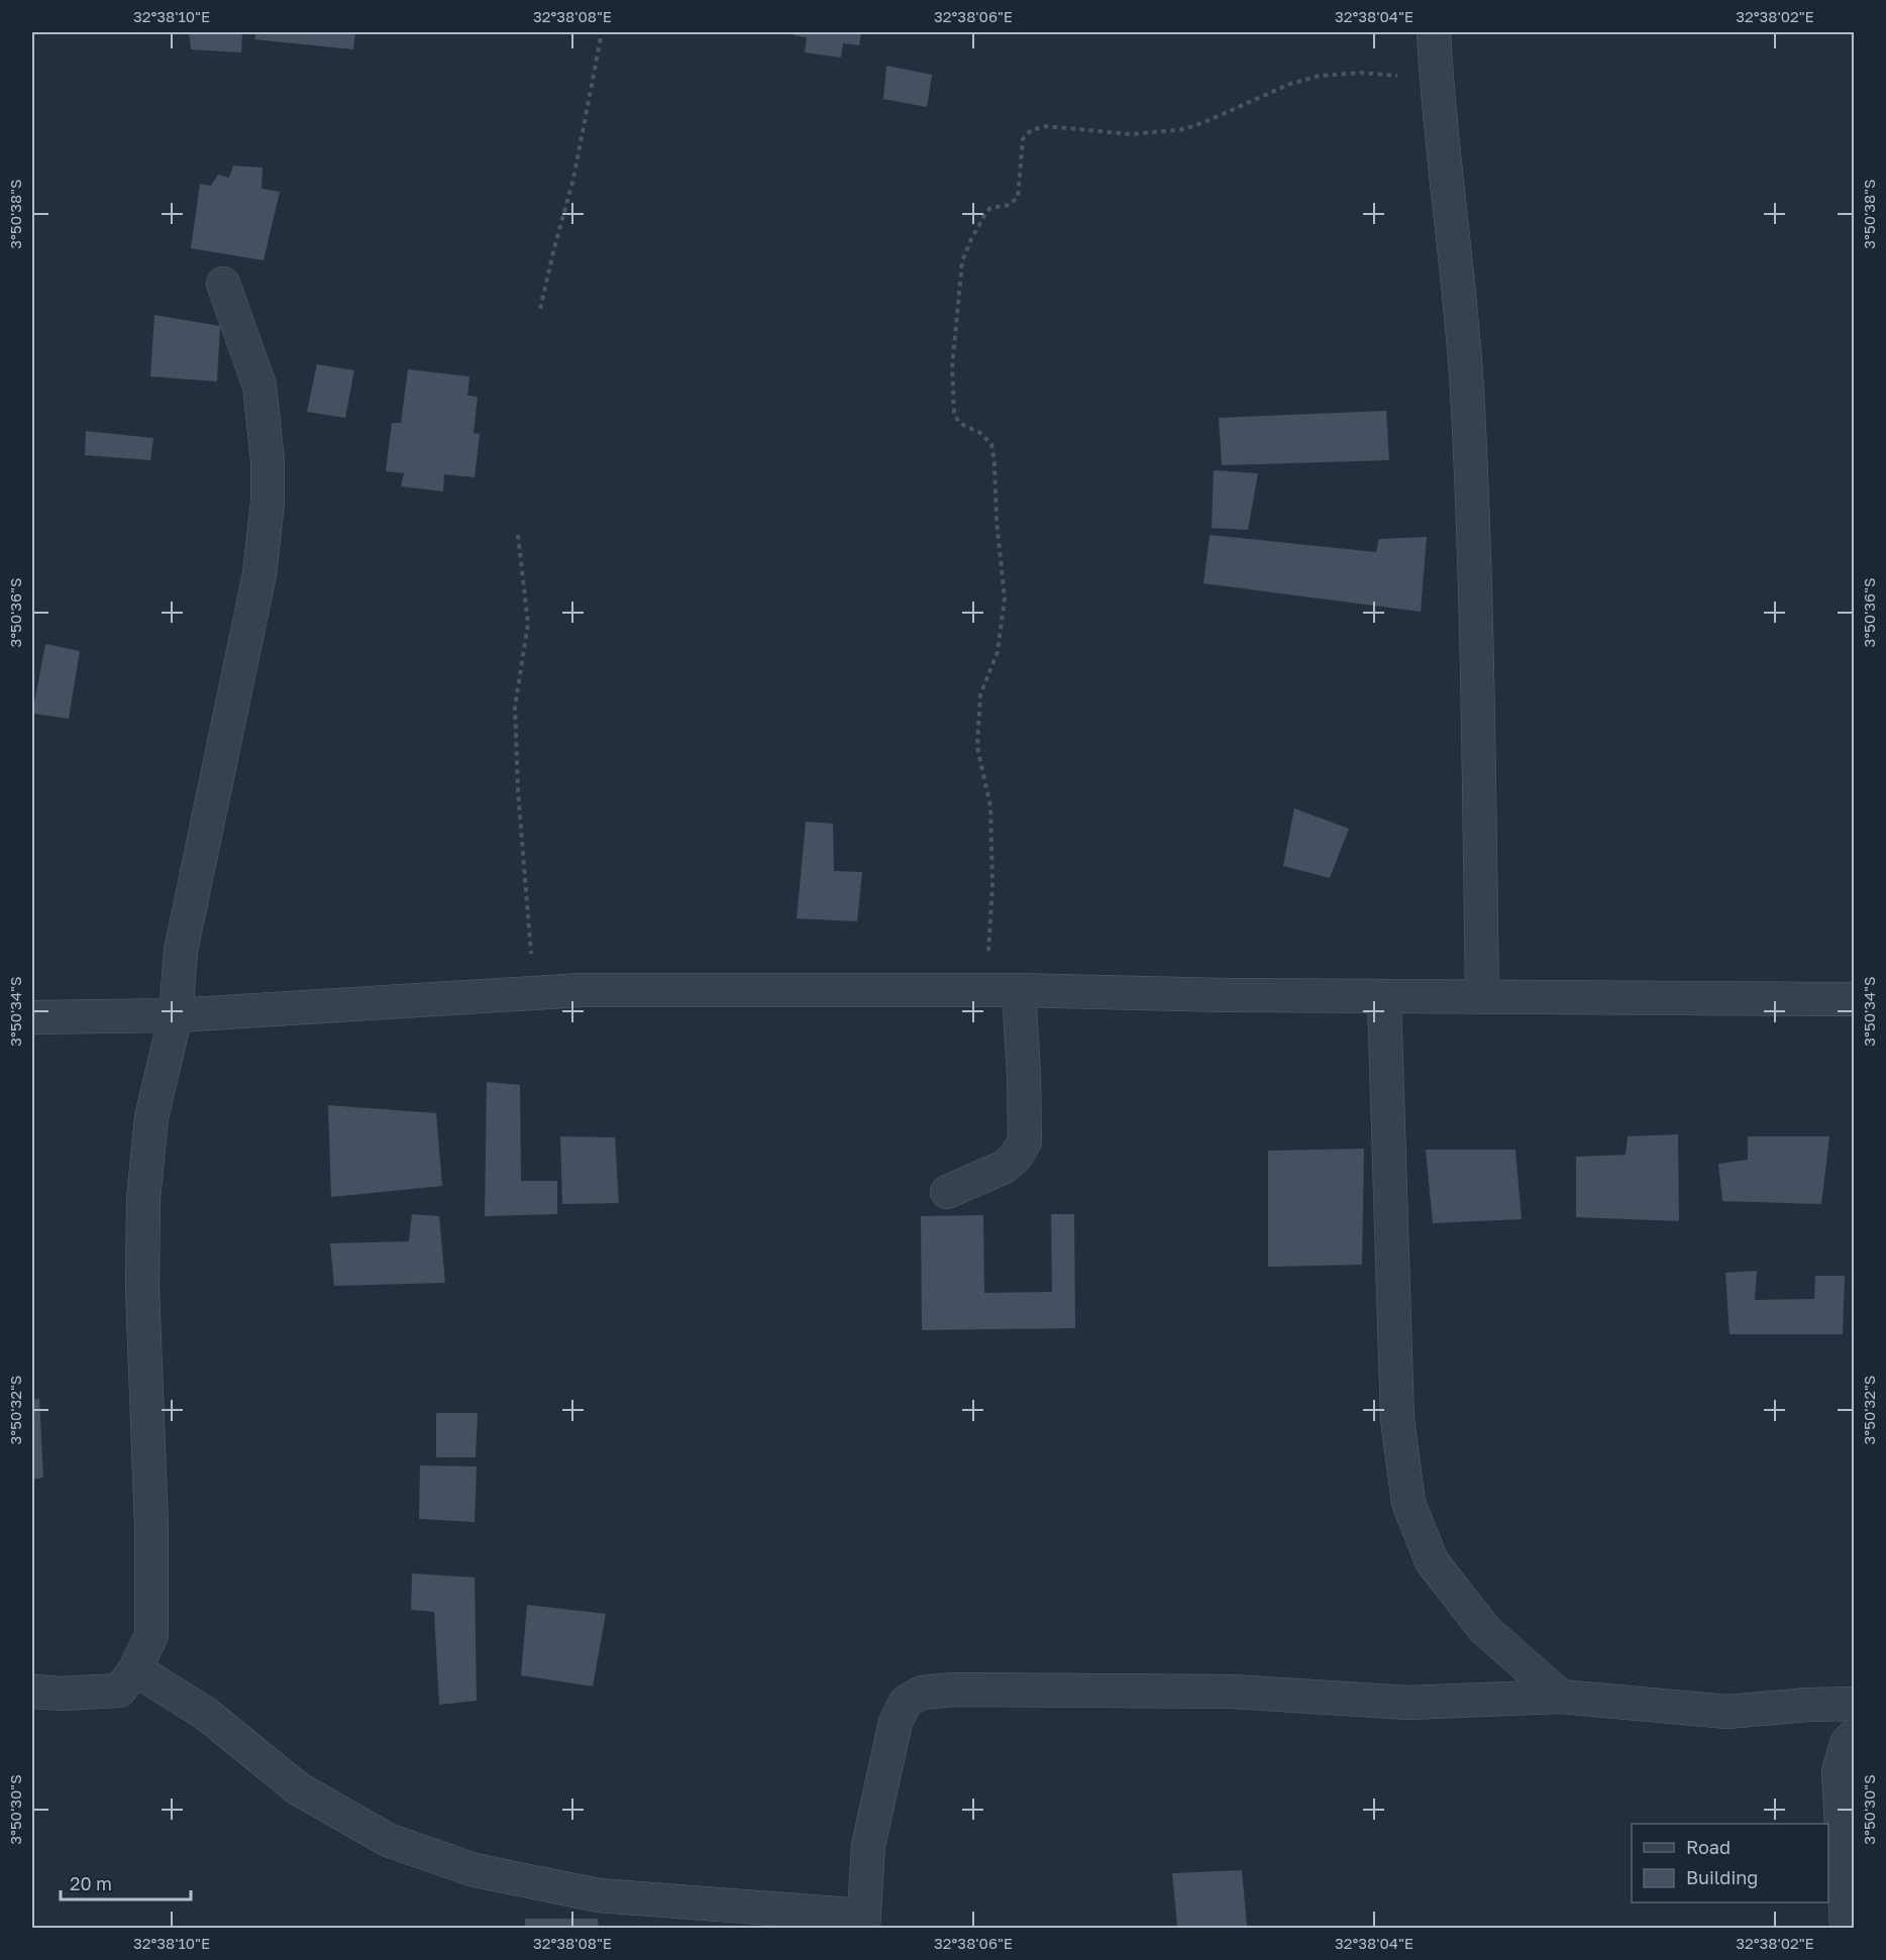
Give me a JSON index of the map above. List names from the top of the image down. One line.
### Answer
{"legend":["Road","Building"],"scale_bar":"20 m","coordinates":["32°38'10\"E","32°38'08\"E","32°38'06\"E","32°38'04\"E","32°38'02\"E","3°50'38\"S","3°50'36\"S","3°50'34\"S","3°50'32\"S","3°50'30\"S"]}
